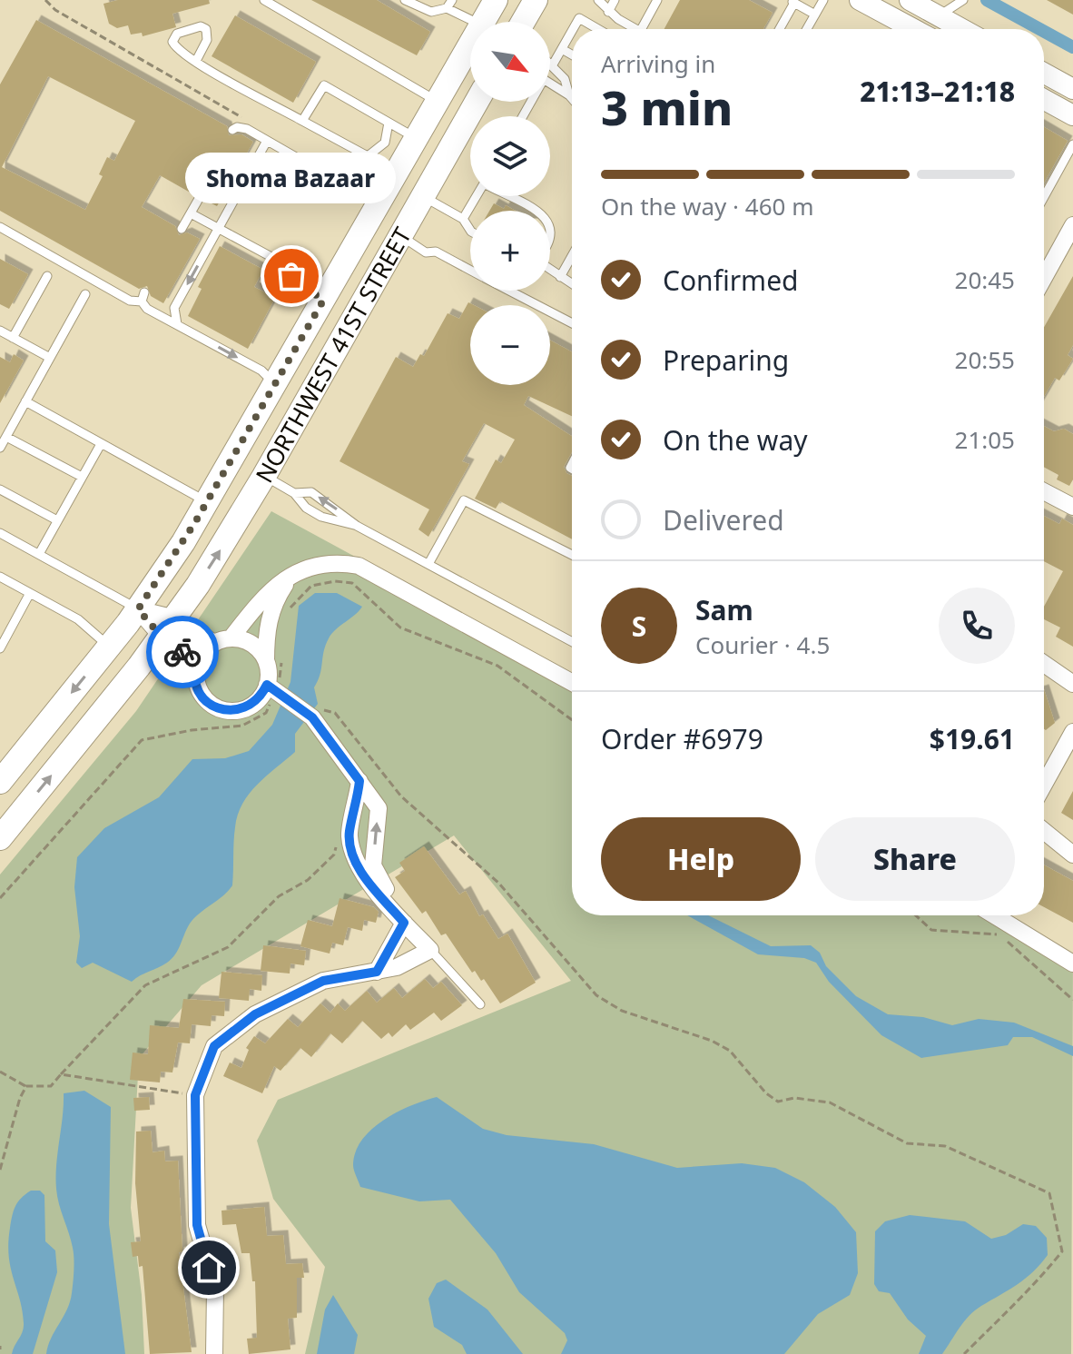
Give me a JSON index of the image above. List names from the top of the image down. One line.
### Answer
{"streets":{"main road":["NORTHWEST 41ST STREET"]},"places":["Shoma Bazaar"],"north":"bottom right","page":{"map_buttons":["+","−"],"heading":["3 min","Arriving in","21:13–21:18"],"panel":["Sam","Courier · 4.5","Order #6979","$19.61"],"bubble":"Shoma Bazaar","bar":"On the way · 460 m","list":[["Confirmed","20:45"],["Preparing","20:55"],["On the way","21:05"],"Delivered"],"round":"S","buttons":["Help","Share"]}}
